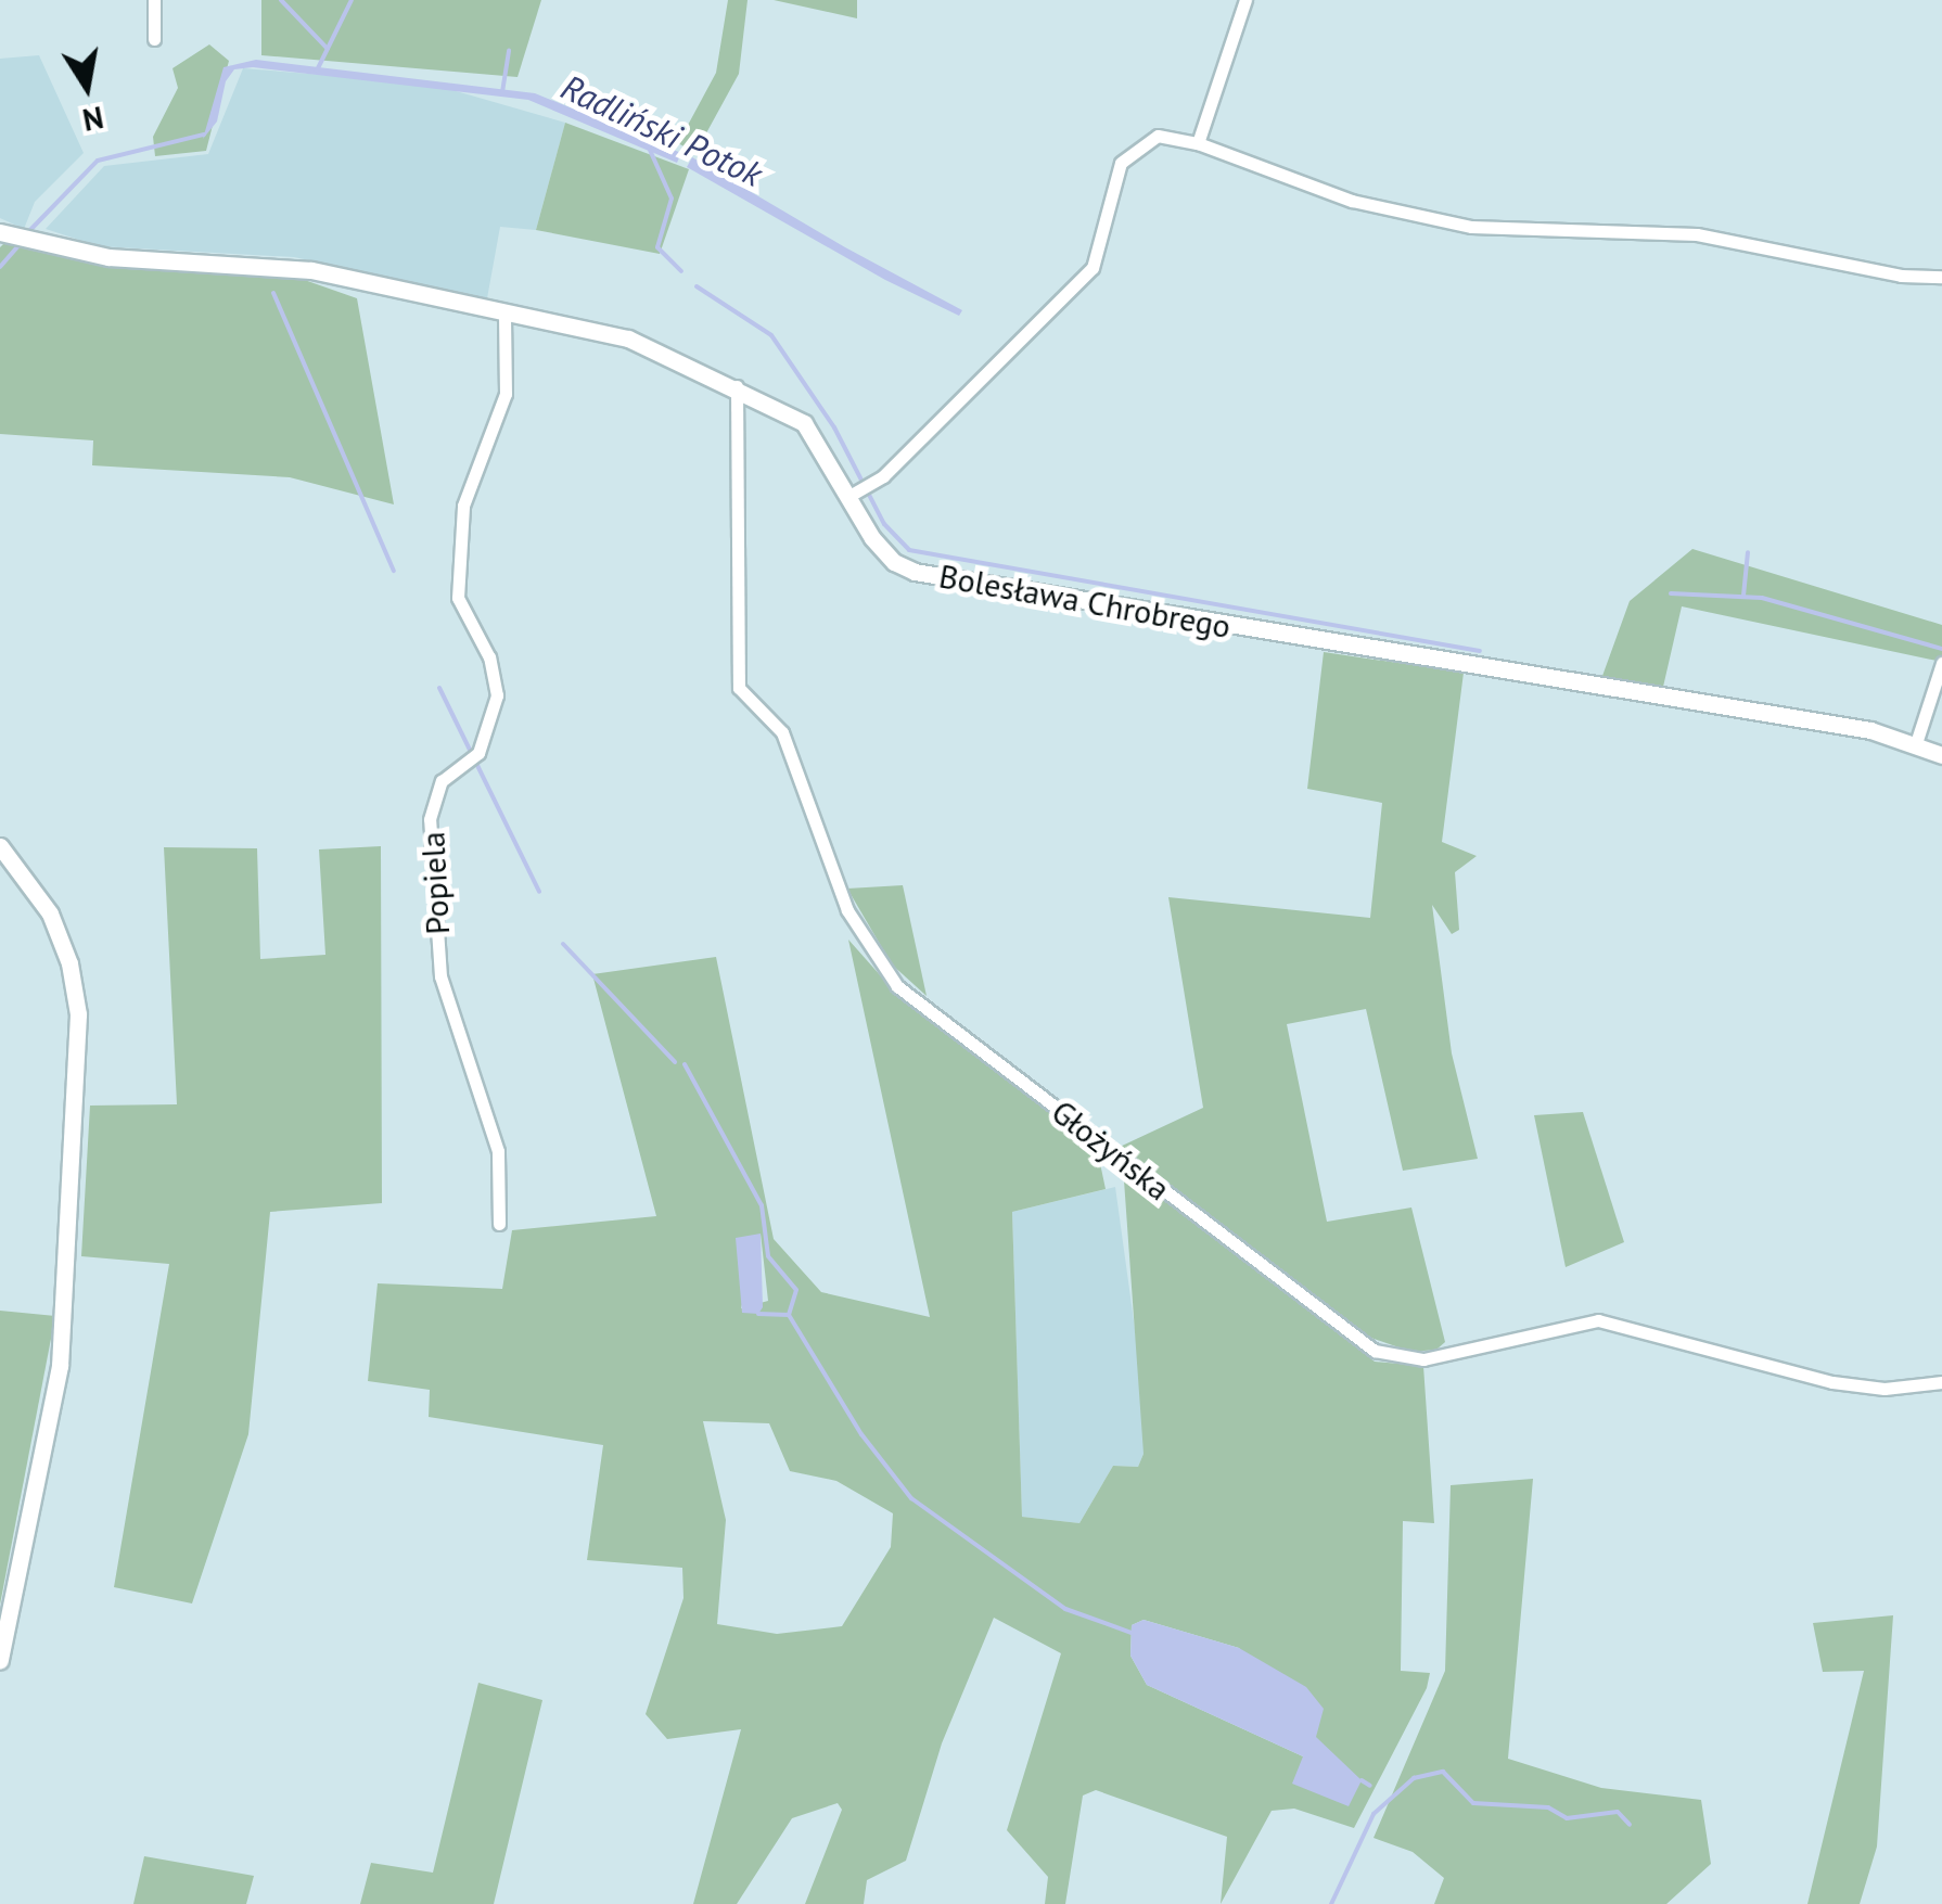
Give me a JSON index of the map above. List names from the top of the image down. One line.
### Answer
{"streets":{"street":["Bolesława Chrobrego","Popiela","Głożyńska"]},"crossings":[["Bolesława Chrobrego","Popiela"],["Bolesława Chrobrego","Głożyńska"]],"water":["Radliński Potok"],"north":"bottom"}
